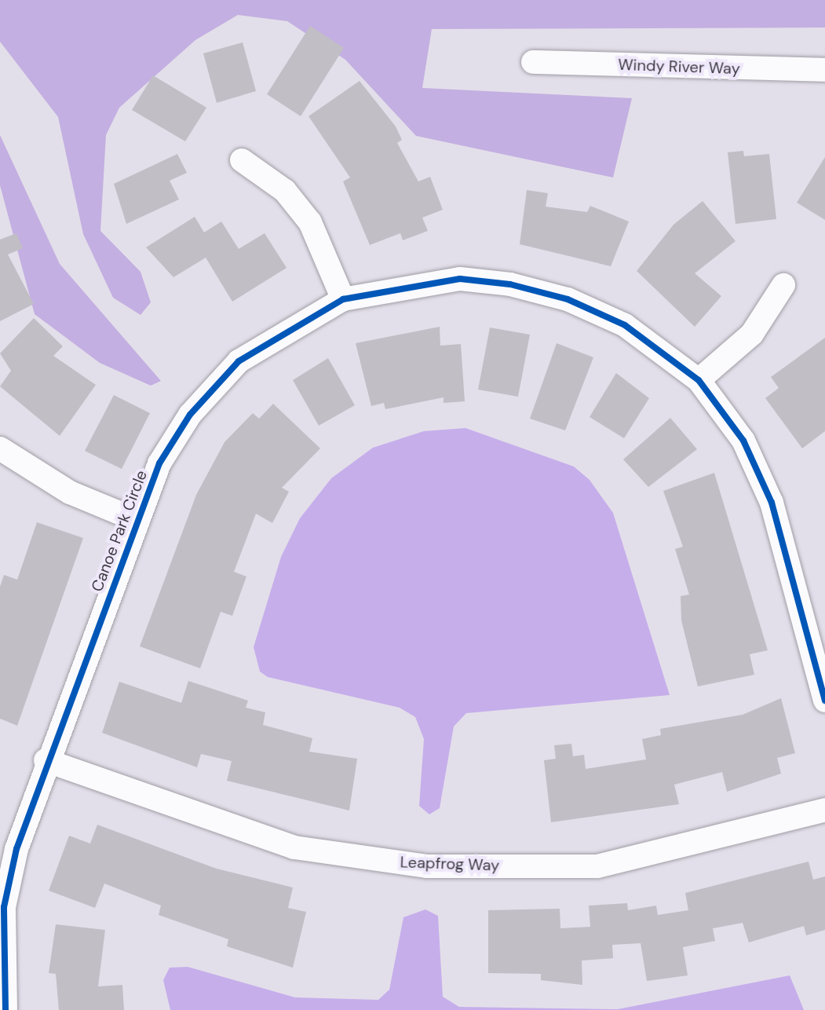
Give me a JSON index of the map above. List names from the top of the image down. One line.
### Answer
{"streets":{"street":["Windy River Way","Canoe Park Circle","Leapfrog Way"]},"crossings":[["Canoe Park Circle","Leapfrog Way"]]}
